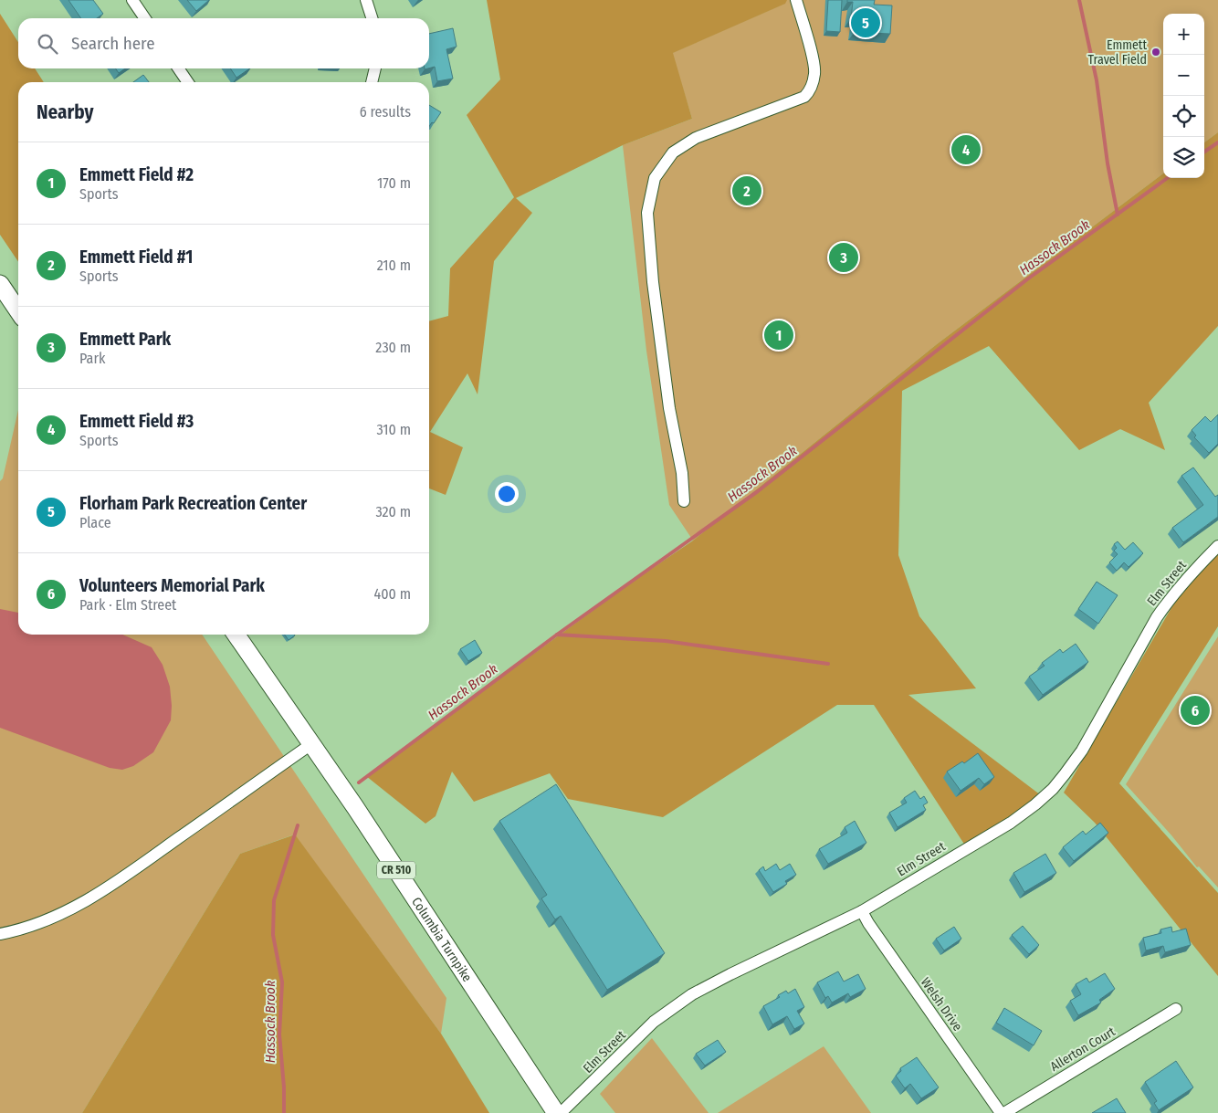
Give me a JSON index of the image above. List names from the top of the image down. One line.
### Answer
{"streets":{"main road":["CR 510","Columbia Turnpike"],"street":["Elm Street","Welsh Drive","Allerton Court"]},"crossings":[["Elm Street","Welsh Drive"]],"water":["Hassock Brook"],"places":["Emmett Travel Field"],"page":{"pins":["5","4","2","3","1","6"],"map_buttons":["+","−"],"search":"Search here","heading":["Nearby","6 results"],"list":[{"mark":"1","name":"Emmett Field #2","note":"Sports","value":"170 m"},{"mark":"2","name":"Emmett Field #1","note":"Sports","value":"210 m"},{"mark":"3","name":"Emmett Park","note":"Park","value":"230 m"},{"mark":"4","name":"Emmett Field #3","note":"Sports","value":"310 m"},{"mark":"5","name":"Florham Park Recreation Center","note":"Place","value":"320 m"},{"mark":"6","name":"Volunteers Memorial Park","note":"Park · Elm Street","value":"400 m"}]}}
